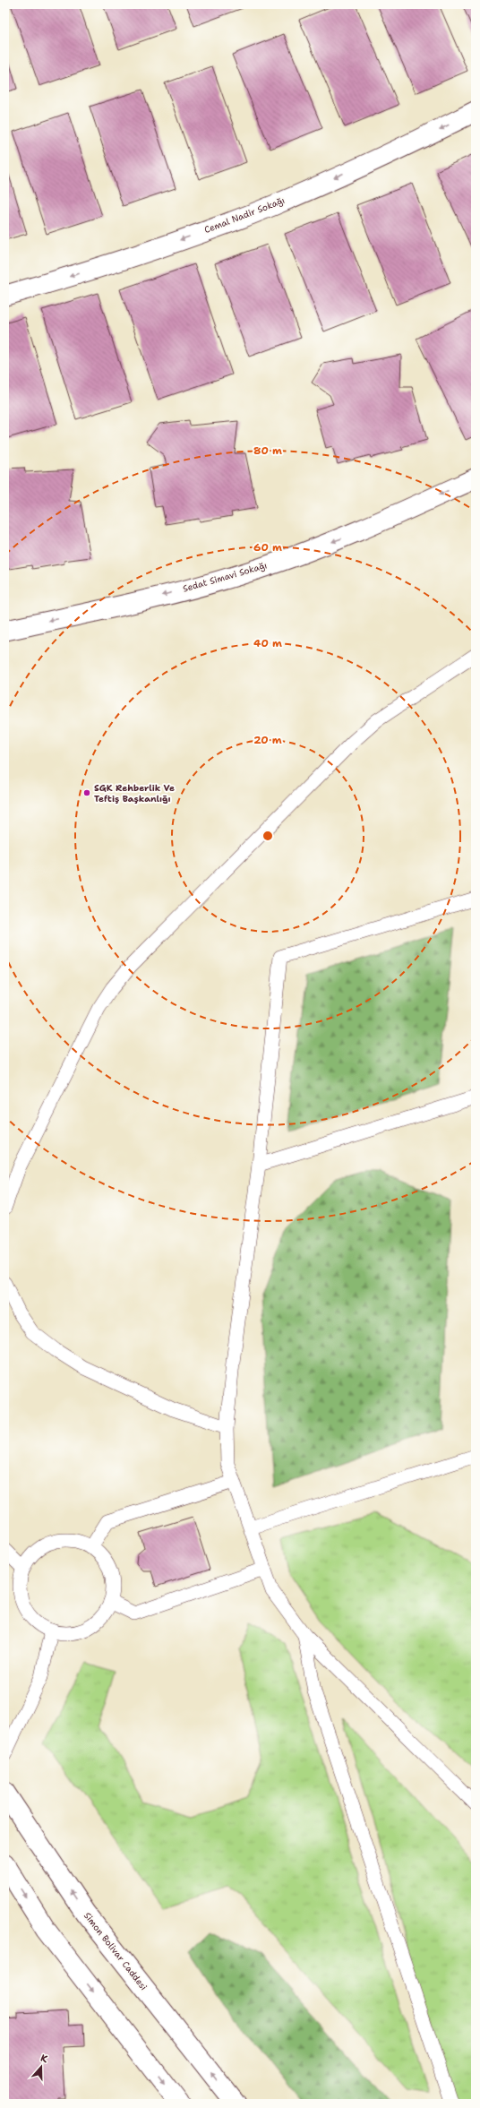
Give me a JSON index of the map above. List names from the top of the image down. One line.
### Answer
{"streets":{"street":["Cemal Nadir Sokağı","Sedat Simavi Sokağı","Simon Bolivar Caddesi"]},"one_way":["Cemal Nadir Sokağı","Sedat Simavi Sokağı"],"places":["SGK Rehberlik Ve Teftiş Başkanlığı"],"north":"top","rings":["80 m","60 m","40 m","20 m"]}
